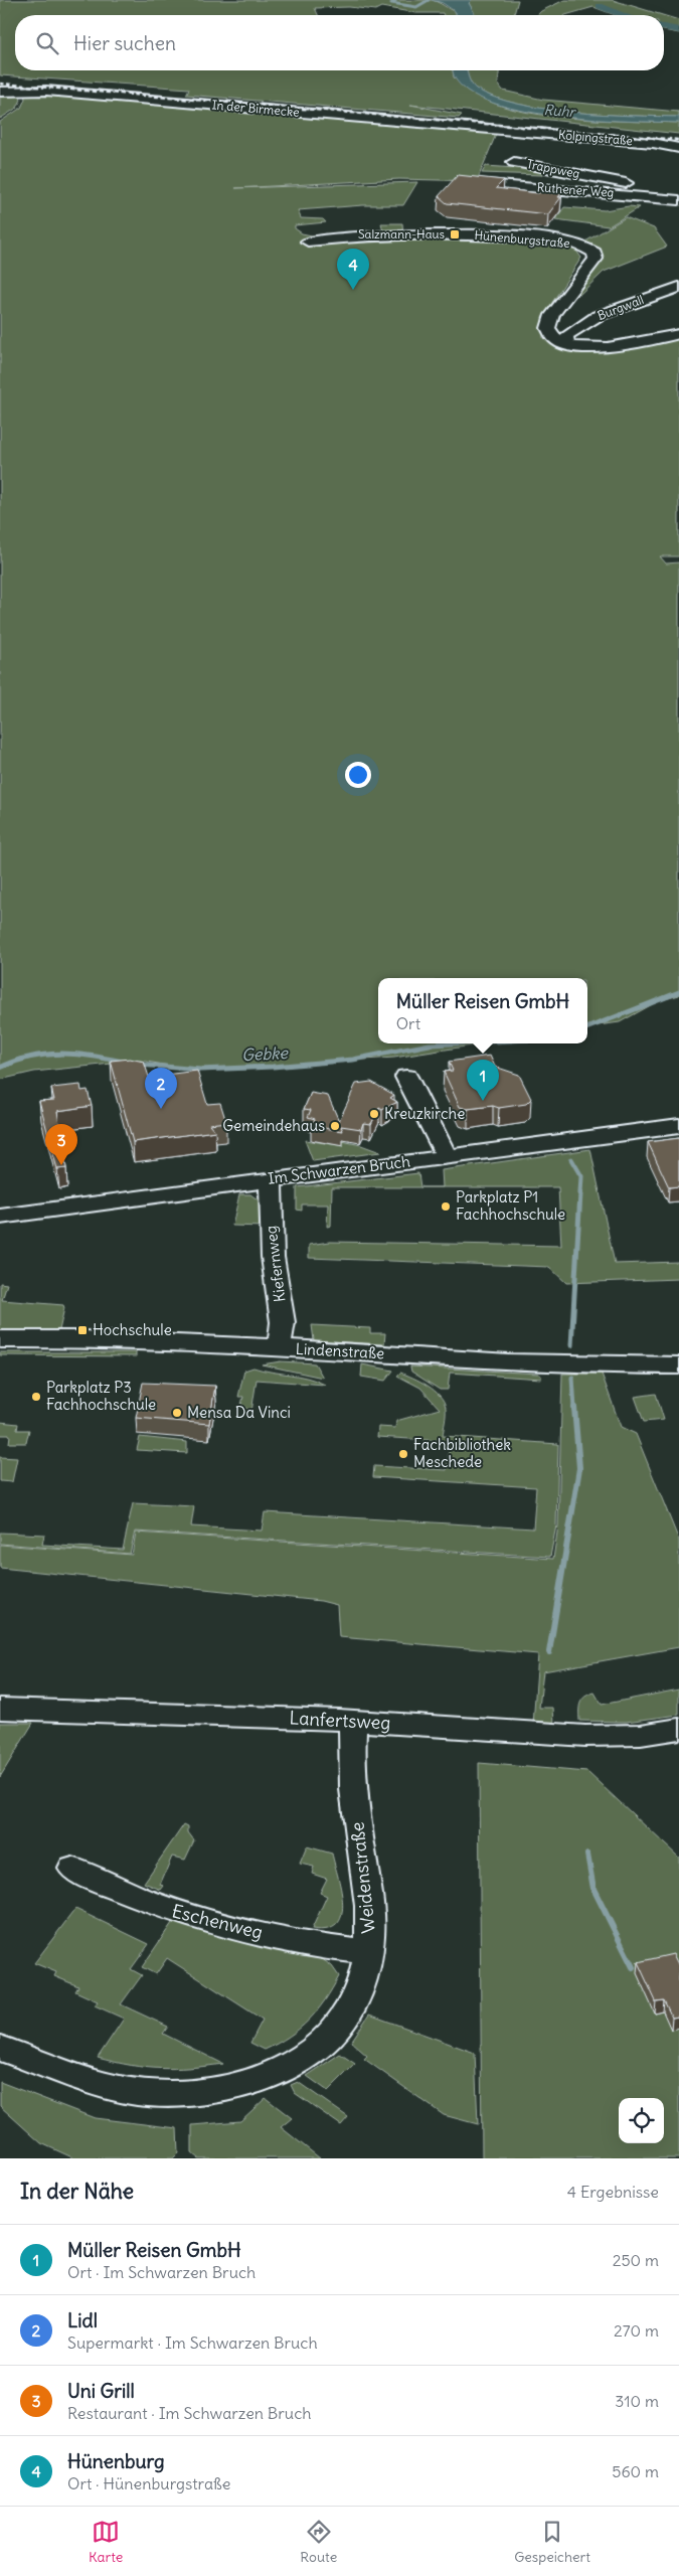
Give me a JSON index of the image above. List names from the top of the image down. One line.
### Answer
{"streets":{"street":["In der Birmecke","Kolpingstraße","Trappweg","Rüthener Weg","Hünenburgstraße","Burgwall","Im Schwarzen Bruch","Kiefernweg","Lindenstraße","Lanfertsweg","Weidenstraße","Eschenweg"]},"crossings":[["In der Birmecke","Kolpingstraße"],["Trappweg","Rüthener Weg"],["Hünenburgstraße","Burgwall"],["Im Schwarzen Bruch","Kiefernweg"],["Kiefernweg","Lindenstraße"],["Lanfertsweg","Weidenstraße"],["Weidenstraße","Eschenweg"]],"water":["Ruhr","Gebke"],"places":{"transit":["Salzmann-Haus","Hochschule"],"other":["Kreuzkirche","Gemeindehaus","Parkplatz P1 Fachhochschule","Parkplatz P3 Fachhochschule","Mensa Da Vinci","Fachbibliothek Meschede"]},"page":{"search":"Hier suchen","pins":["4","1","2","3"],"popup":["Müller Reisen GmbH","Ort"],"heading":["In der Nähe","4 Ergebnisse"],"list":[{"mark":"1","name":"Müller Reisen GmbH","note":"Ort · Im Schwarzen Bruch","value":"250 m"},{"mark":"2","name":"Lidl","note":"Supermarkt · Im Schwarzen Bruch","value":"270 m"},{"mark":"3","name":"Uni Grill","note":"Restaurant · Im Schwarzen Bruch","value":"310 m"},{"mark":"4","name":"Hünenburg","note":"Ort · Hünenburgstraße","value":"560 m"}],"nav":["Karte","Route","Gespeichert"]}}
